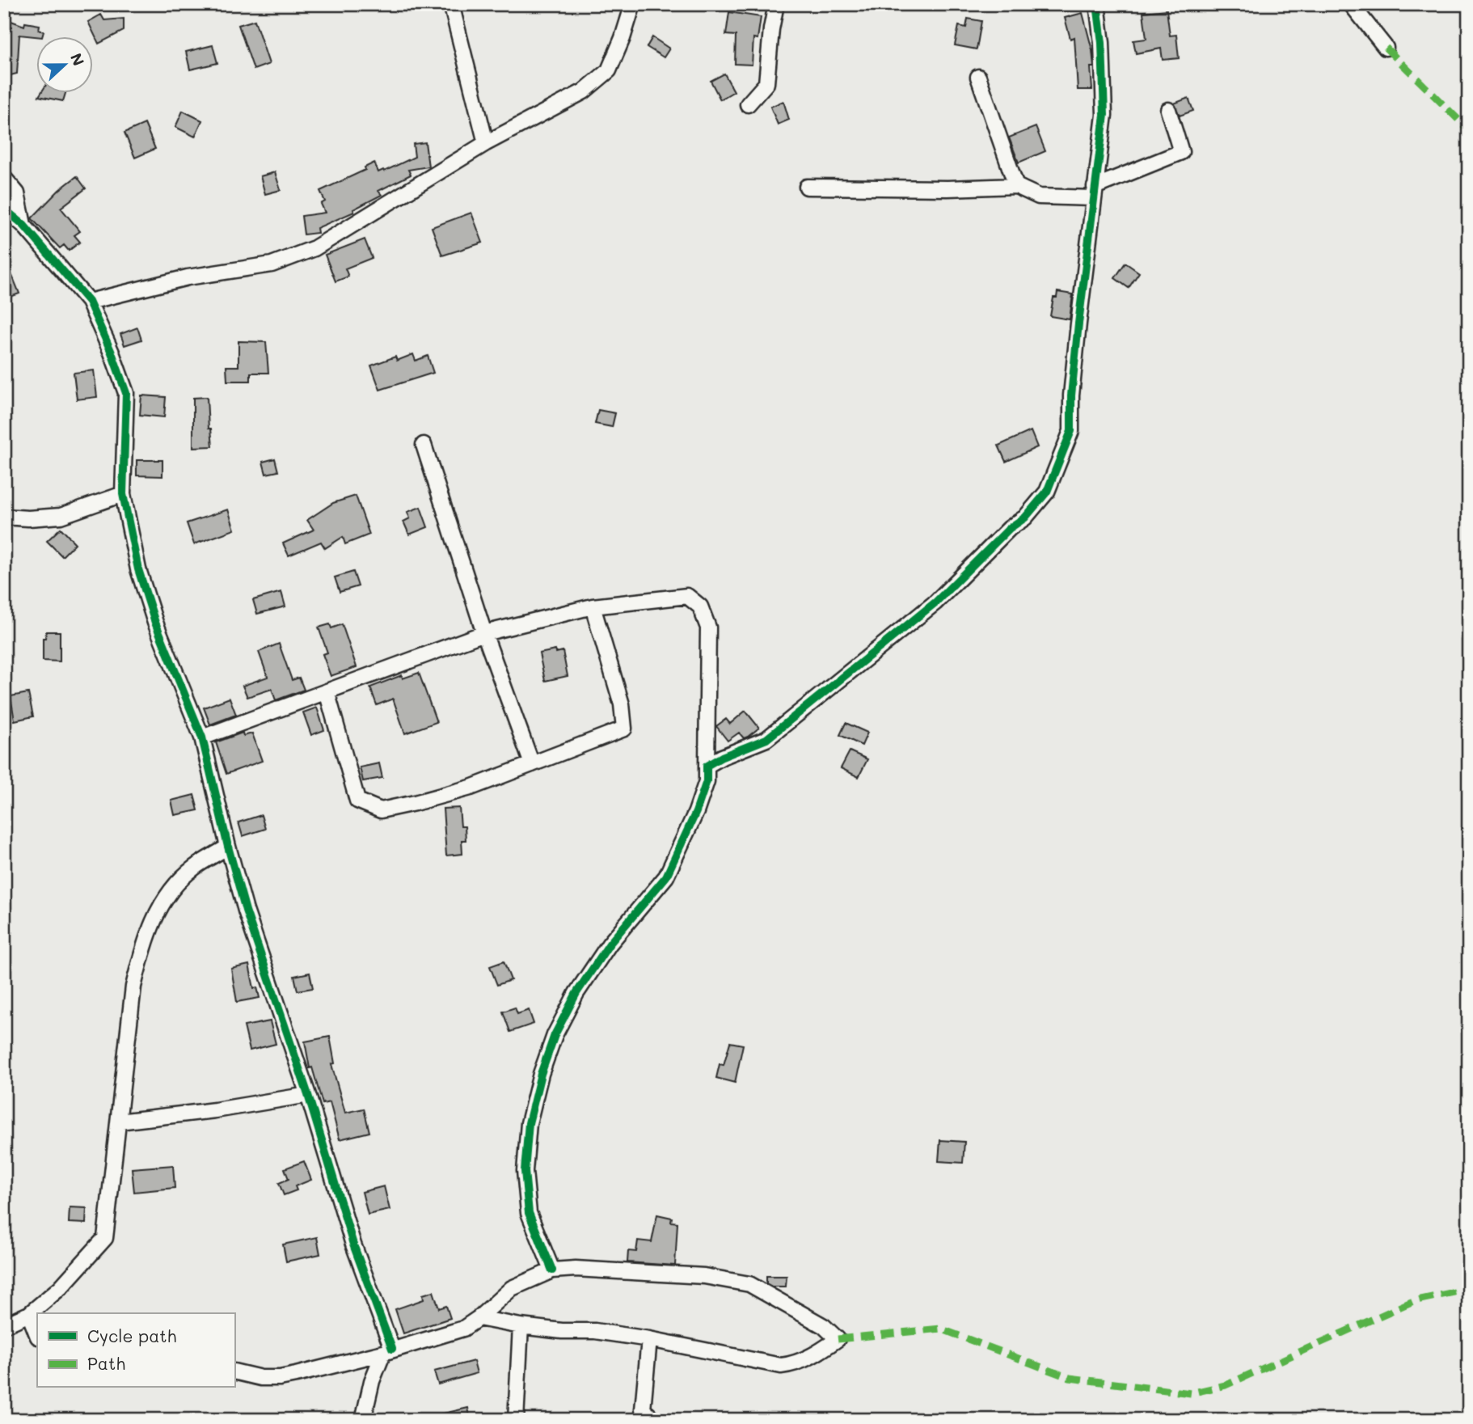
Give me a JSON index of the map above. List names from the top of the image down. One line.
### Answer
{"legend":["Cycle path","Path"],"north":"right"}
